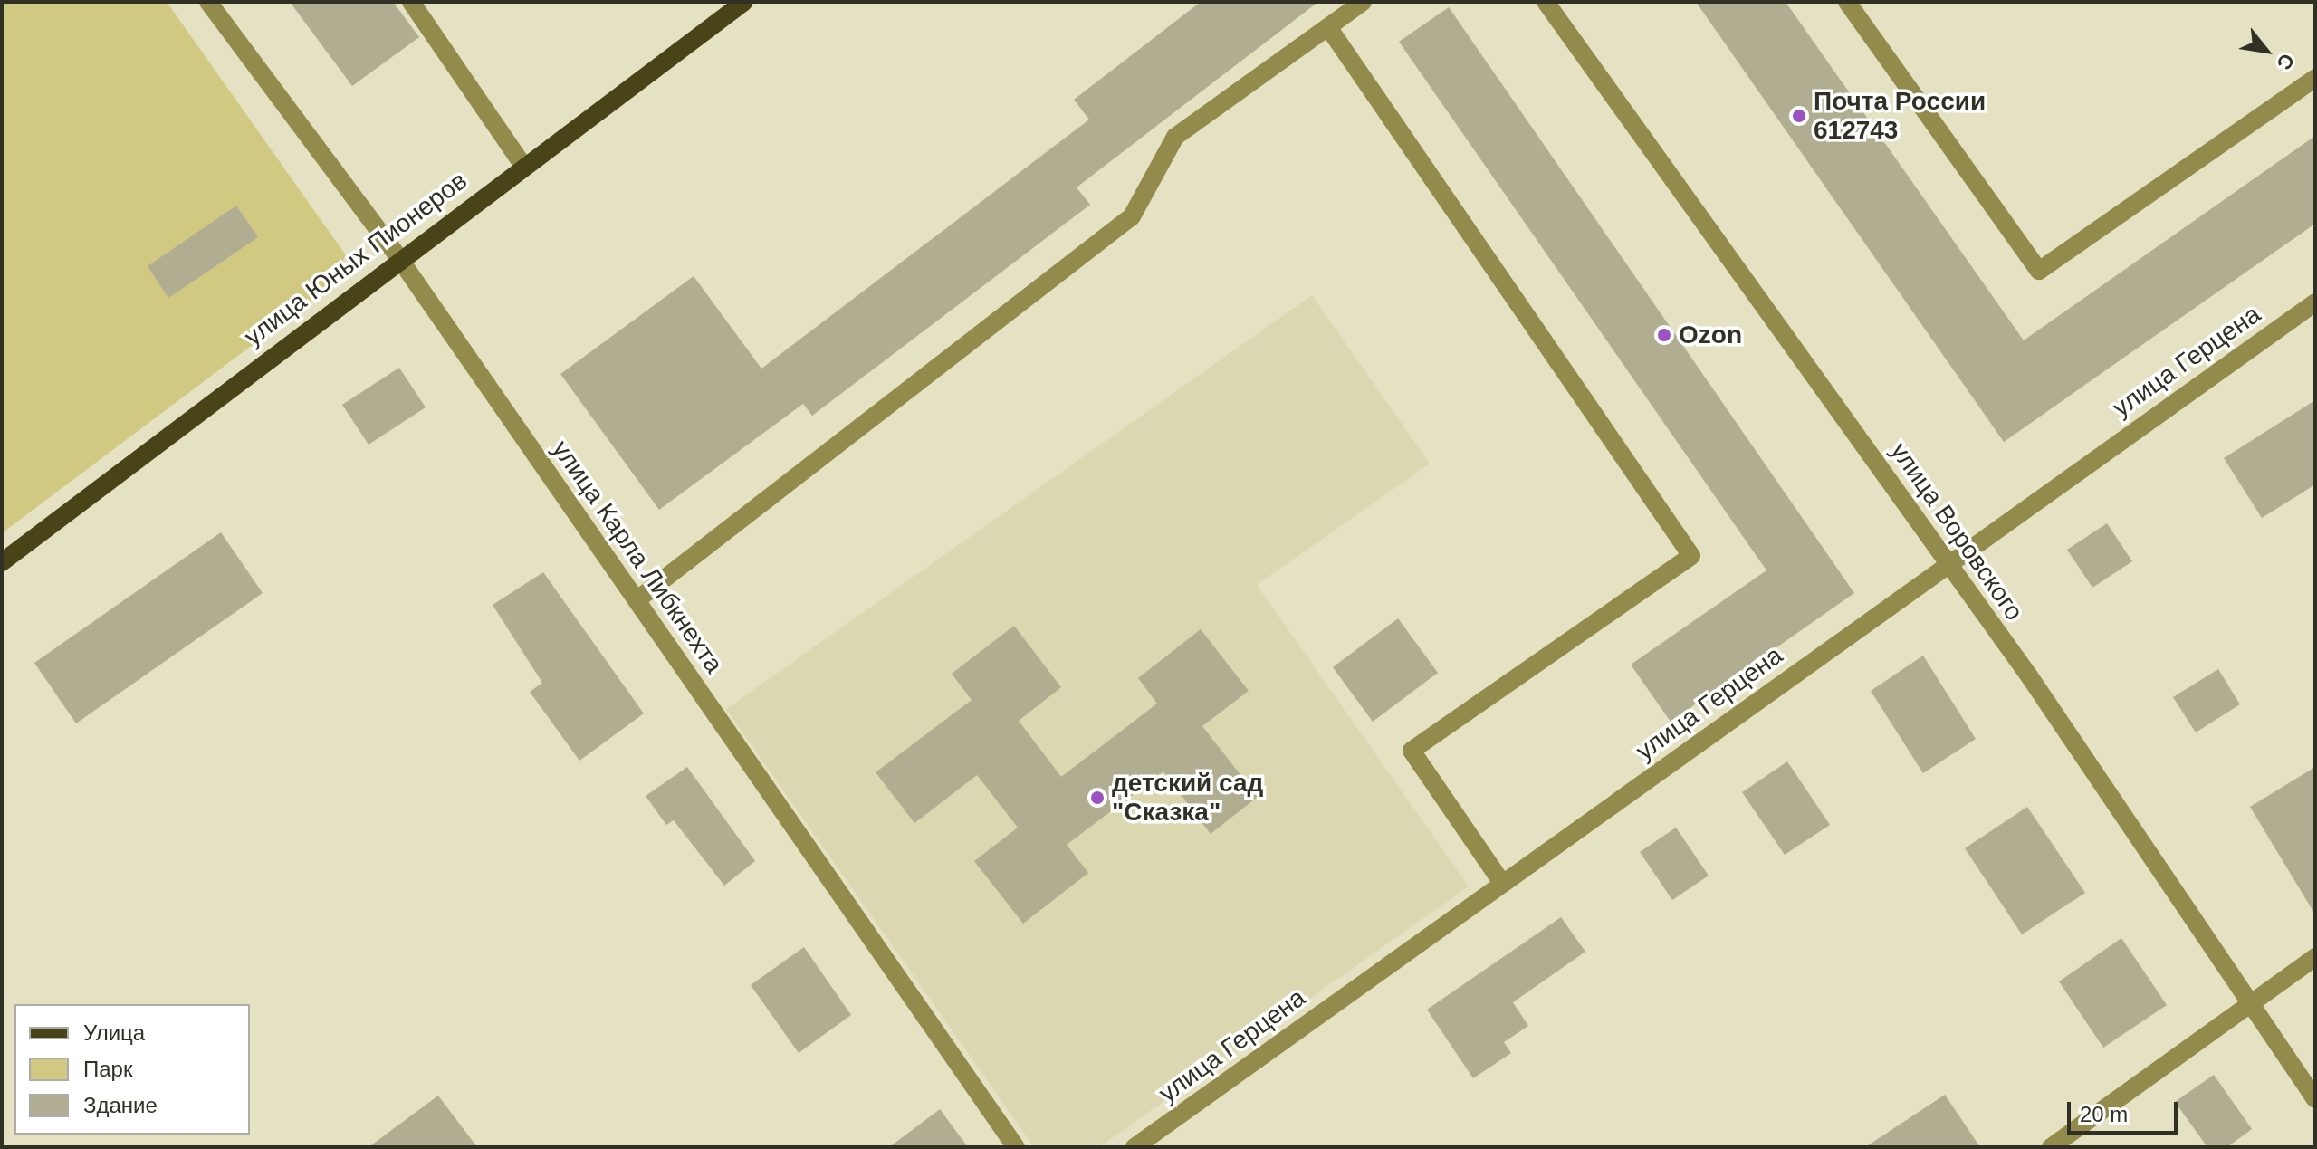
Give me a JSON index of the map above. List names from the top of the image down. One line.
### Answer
{"streets":{"main road":["улица Юных Пионеров"],"street":["улица Герцена","улица Воровского","улица Карла Либкнехта"]},"crossings":[["улица Юных Пионеров","улица Карла Либкнехта"],["улица Герцена","улица Воровского"]],"places":["Почта России 612743","Ozon","детский сад \"Сказка\""],"legend":["Улица","Парк","Здание"],"scale_bar":"20 m","north":"bottom right"}
